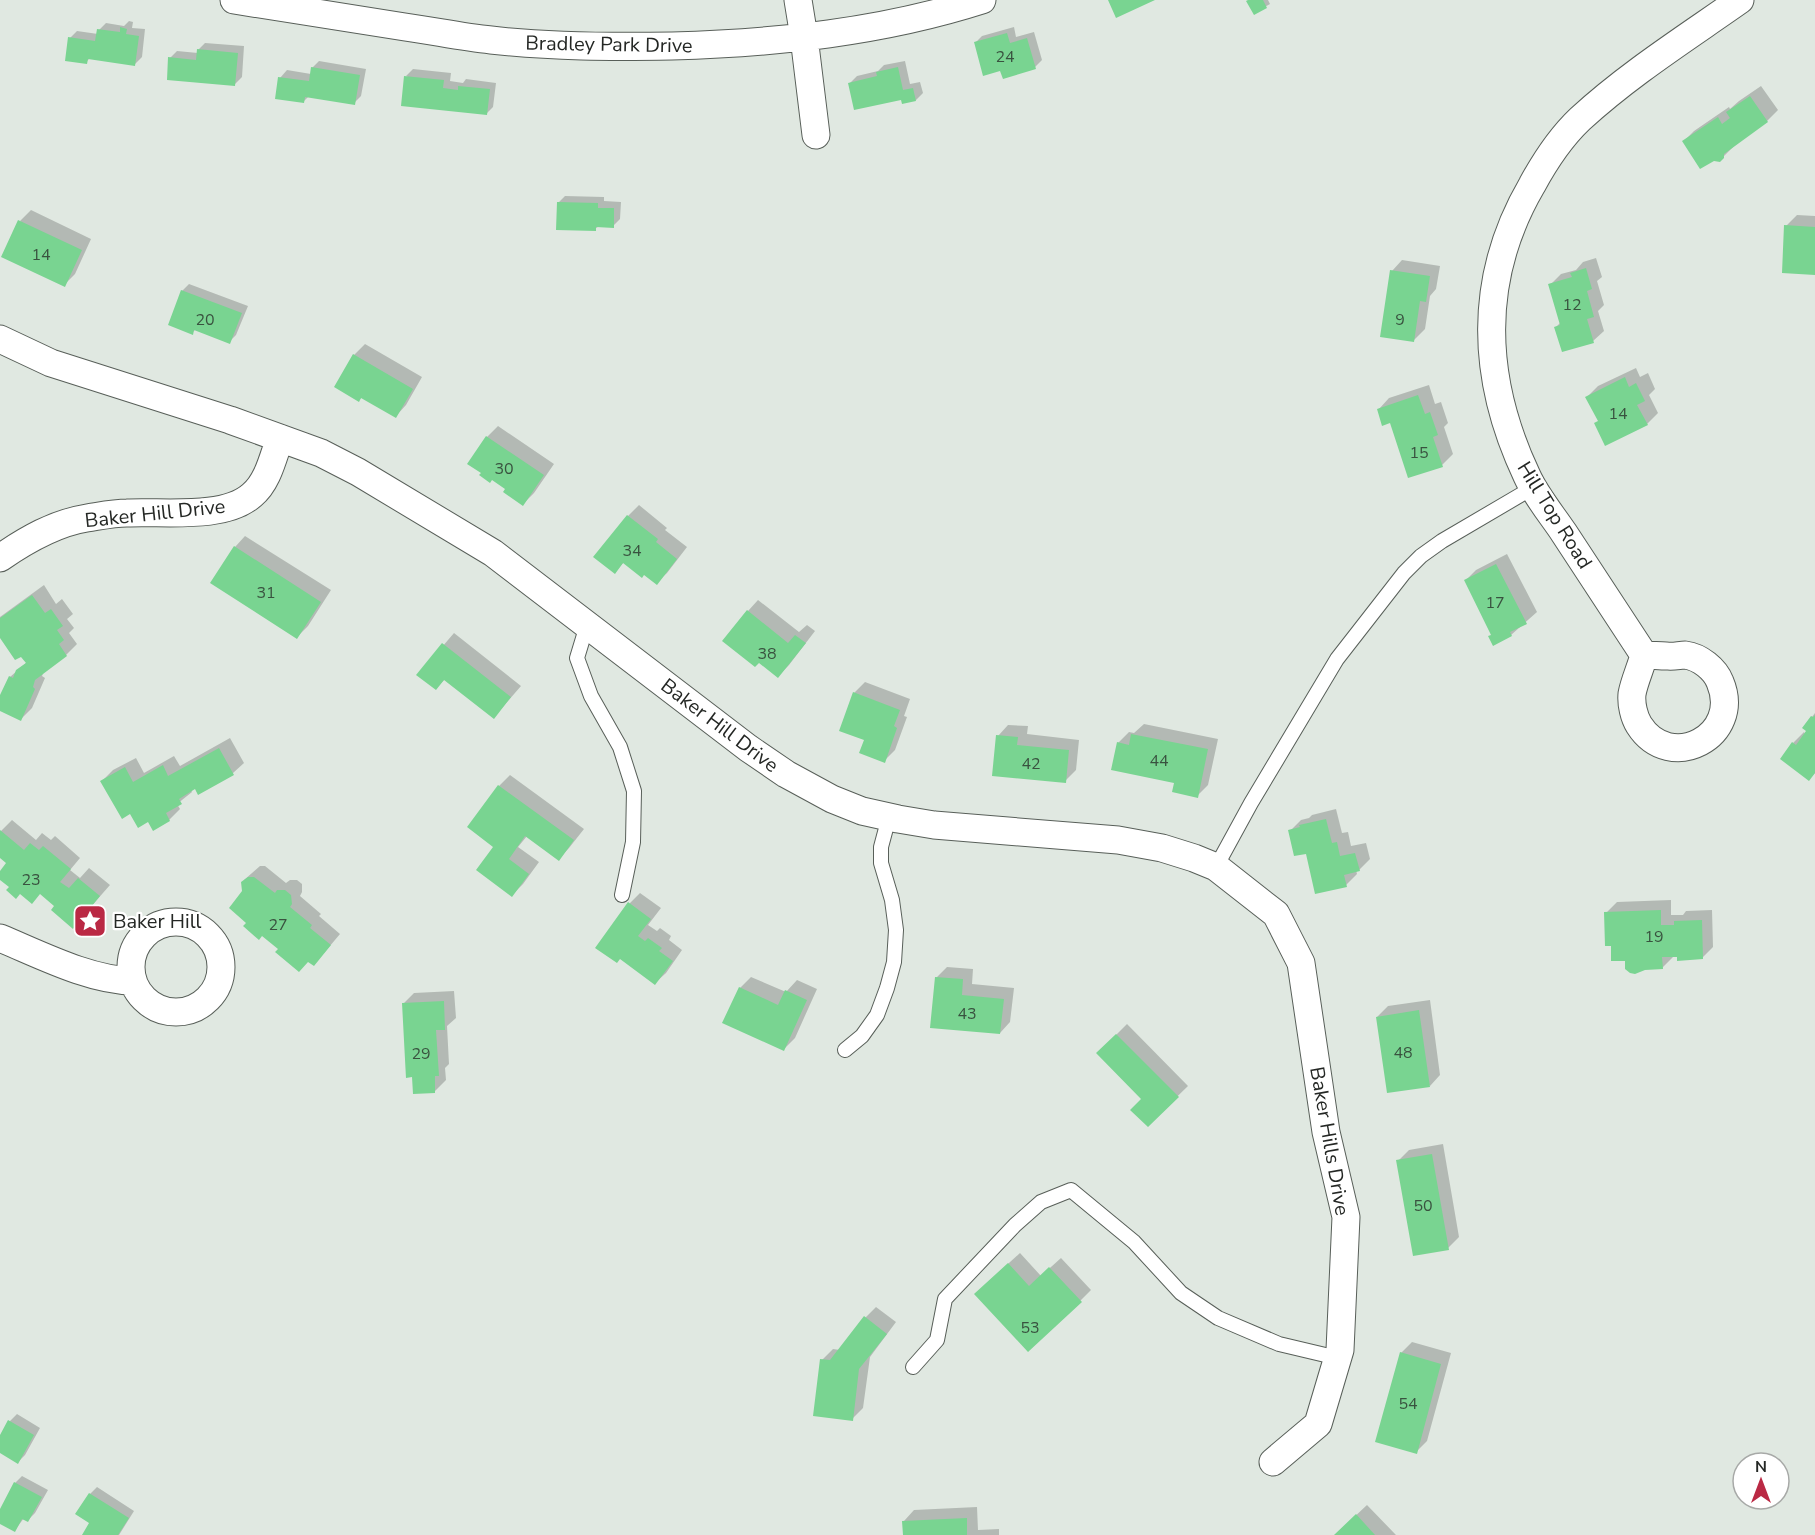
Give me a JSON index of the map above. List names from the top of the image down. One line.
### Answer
{"streets":{"street":["Bradley Park Drive","Baker Hill Drive","Hill Top Road","Baker Hills Drive"]},"crossings":[["Baker Hill Drive","Baker Hills Drive"]],"places":{"place":["Baker Hill"]},"house_numbers":["24","14","12","20","9","14","15","30","34","31","17","38","44","42","23","27","19","43","48","29","50","53","54"],"north":"top"}
